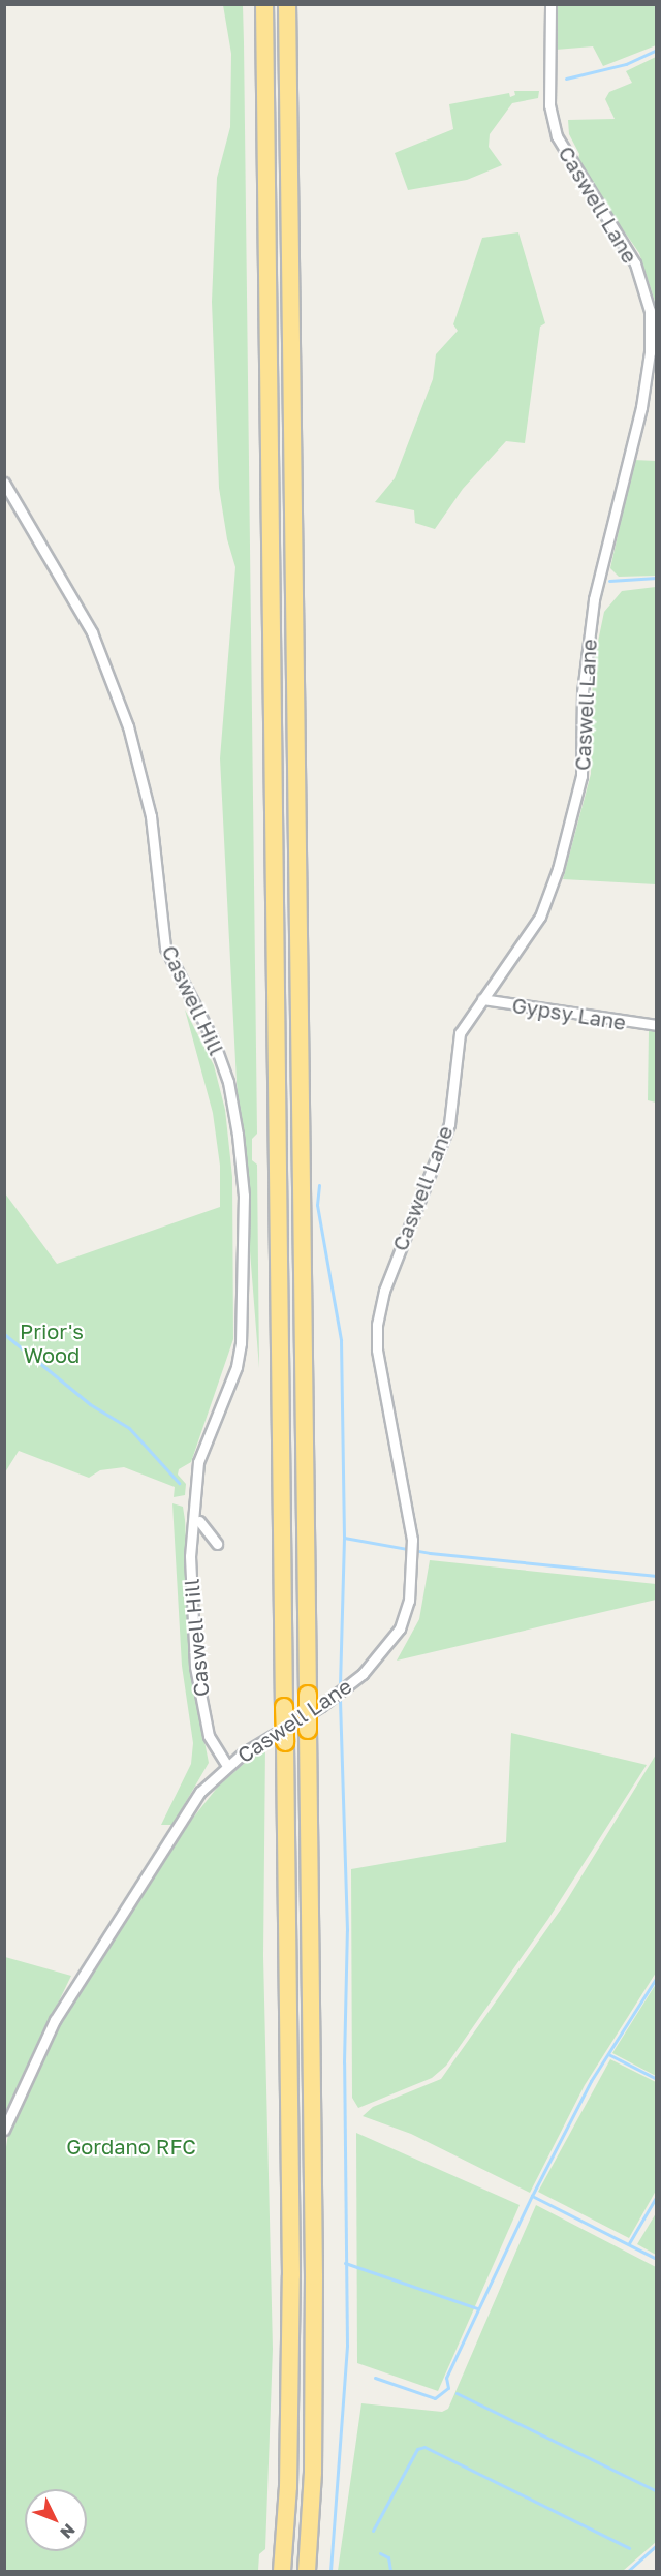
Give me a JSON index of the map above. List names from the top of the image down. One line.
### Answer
{"streets":{"street":["Caswell Lane","Caswell Hill","Gypsy Lane"]},"crossings":[["Caswell Lane","Caswell Hill"],["Caswell Lane","Gypsy Lane"]],"parks":["Prior's Wood","Gordano RFC"],"north":"bottom right"}
